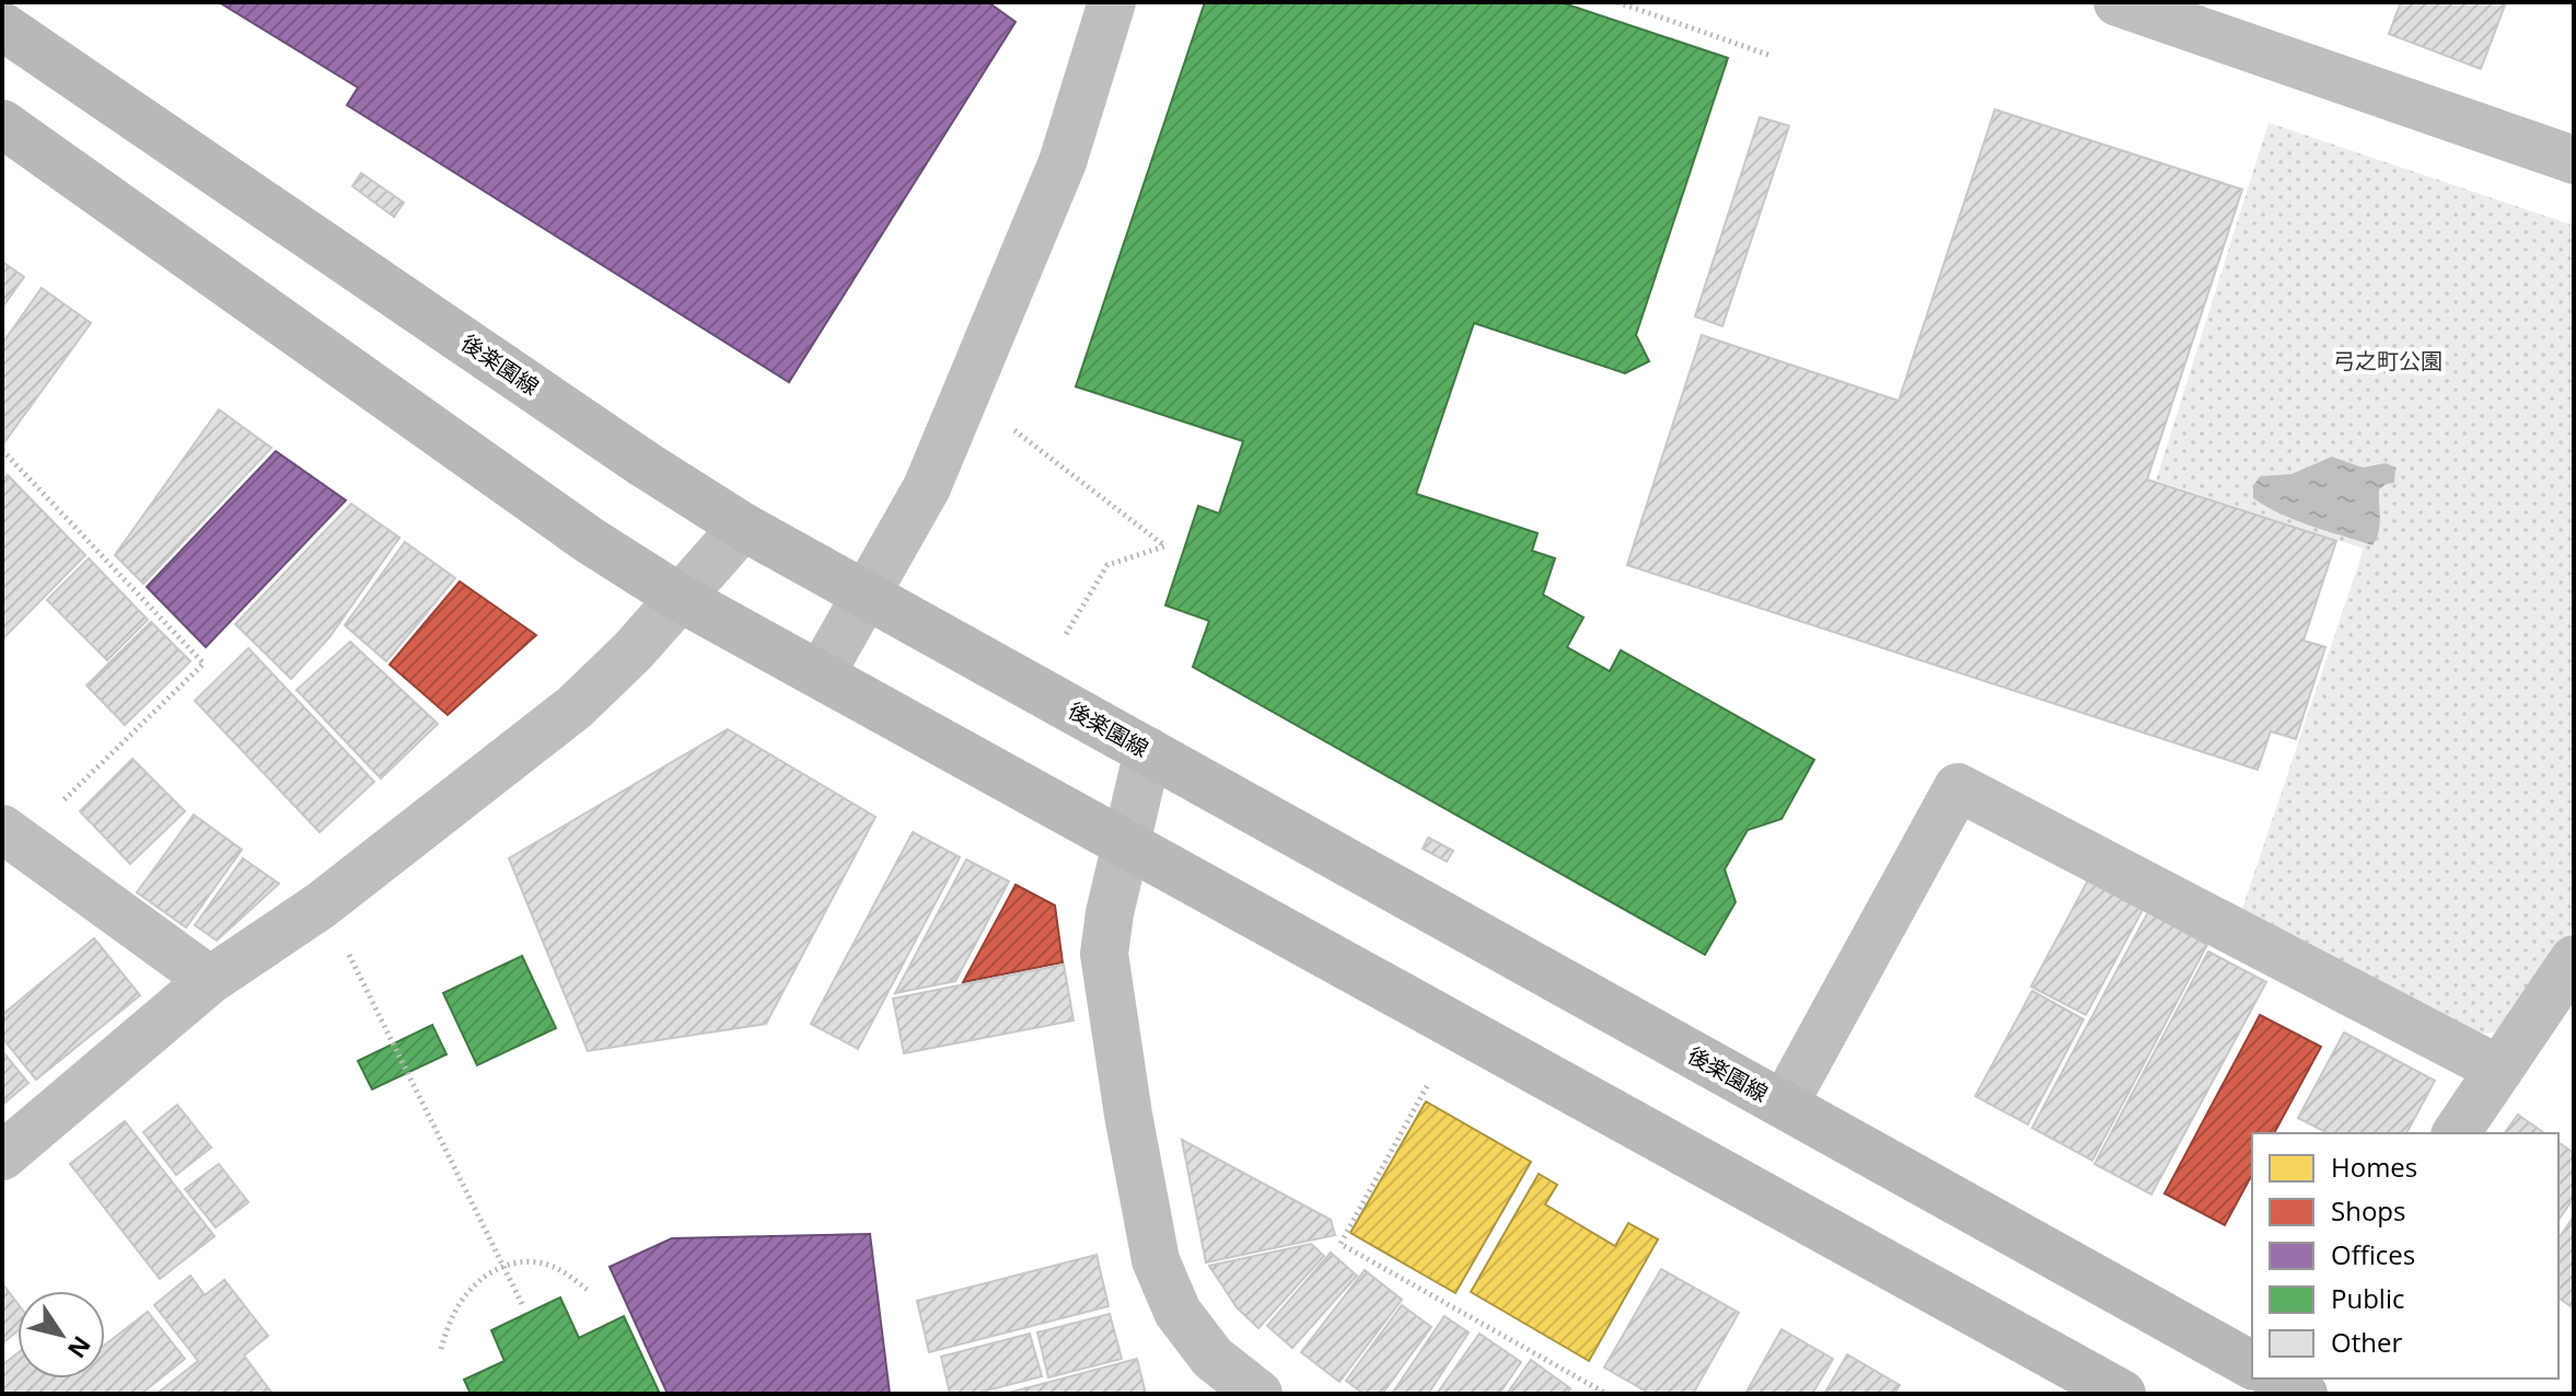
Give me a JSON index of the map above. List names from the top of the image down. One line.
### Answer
{"streets":{"main road":["後楽園線"]},"parks":["弓之町公園"],"legend":["Homes","Shops","Offices","Public","Other"],"north":"bottom right"}
